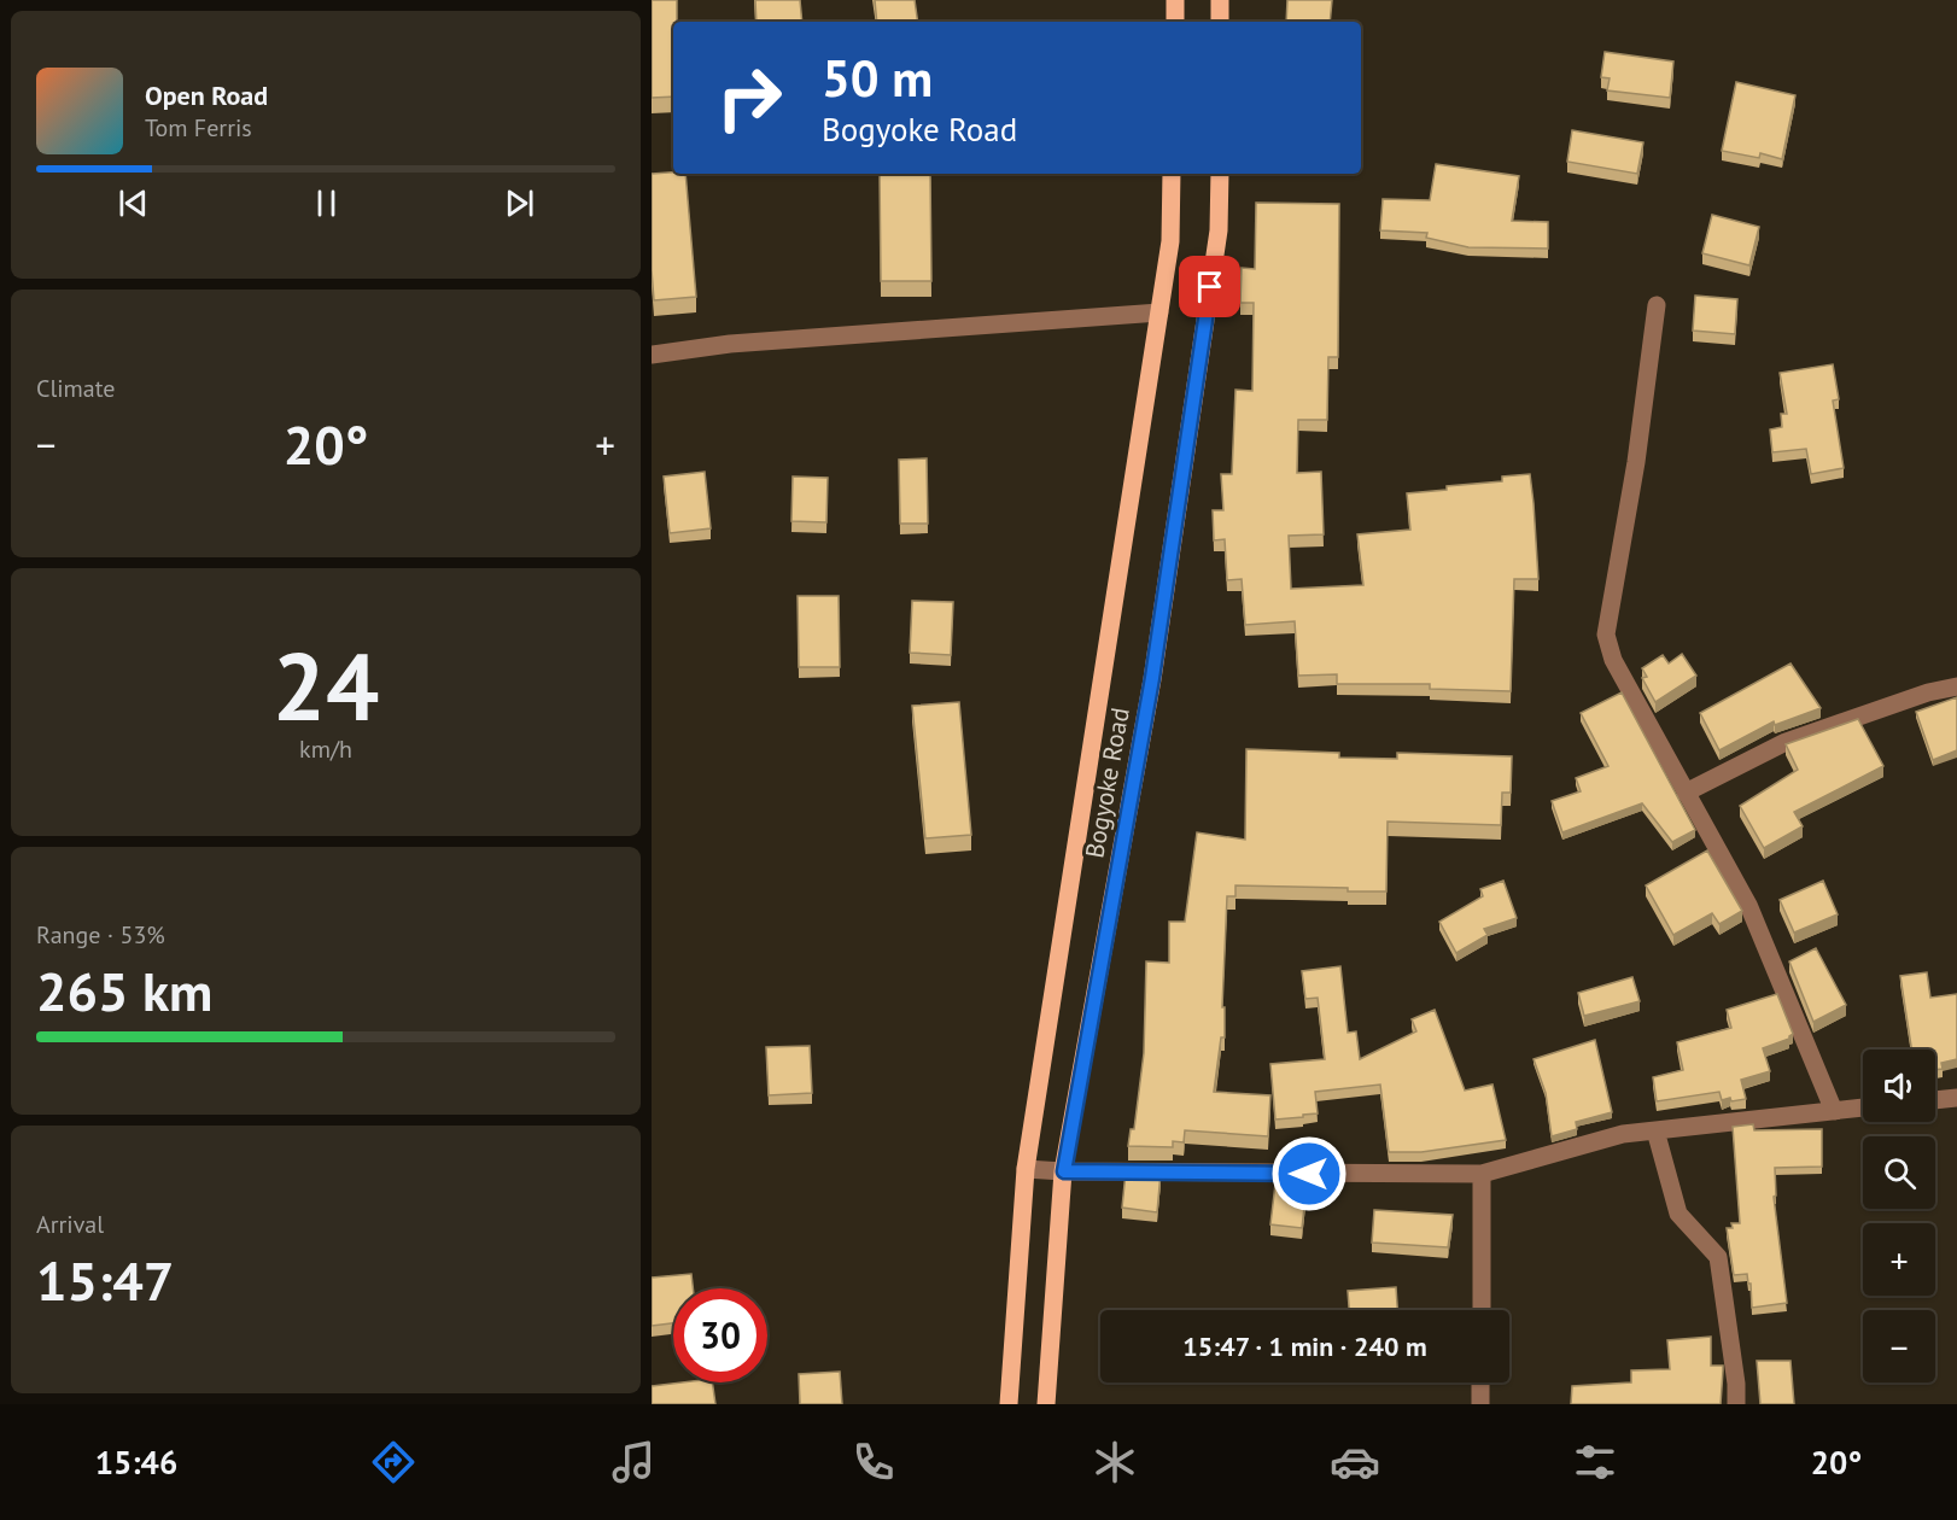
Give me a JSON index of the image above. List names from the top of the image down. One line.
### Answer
{"streets":{"main road":["Bogyoke Road"]},"page":{"turn":["50 m","Bogyoke Road"],"song":["Open Road","Tom Ferris"],"tile":["Climate",["24","km/h"],["Range · 53%","265 km"],["Arrival","15:47"]],"heat":["−","20°","+"],"map_buttons":["+","−"],"limit":"30","trip":"15:47 · 1 min · 240 m","tabs":["15:46","20°"]}}
